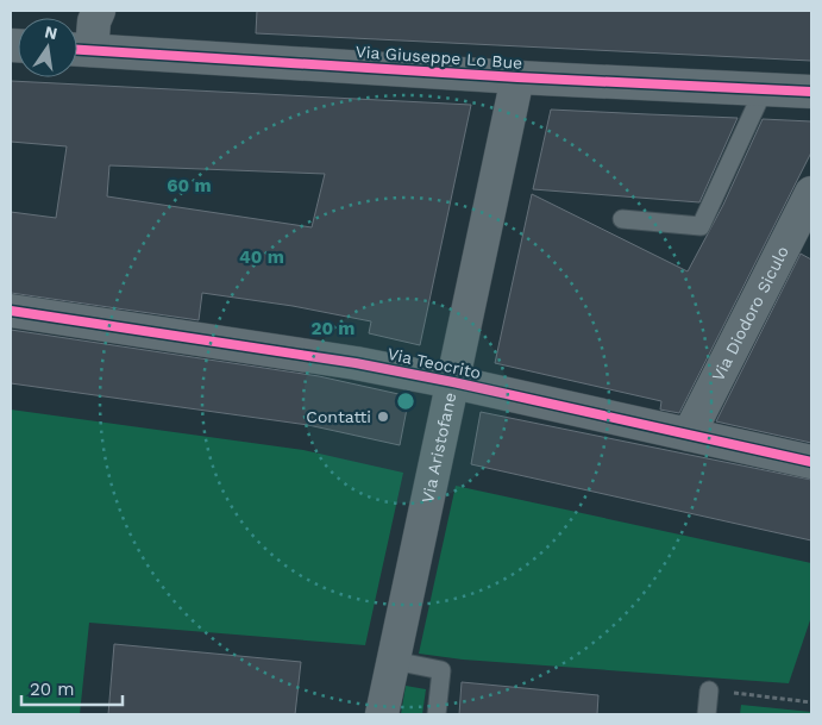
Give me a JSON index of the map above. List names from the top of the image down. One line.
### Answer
{"streets":{"street":["Via Giuseppe Lo Bue","Via Diodoro Siculo","Via Teocrito","Via Aristofane"]},"crossings":[["Via Giuseppe Lo Bue","Via Aristofane"],["Via Diodoro Siculo","Via Teocrito"],["Via Teocrito","Via Aristofane"]],"places":["Contatti"],"scale_bar":"20 m","north":"top","rings":["60 m","40 m","20 m"]}
